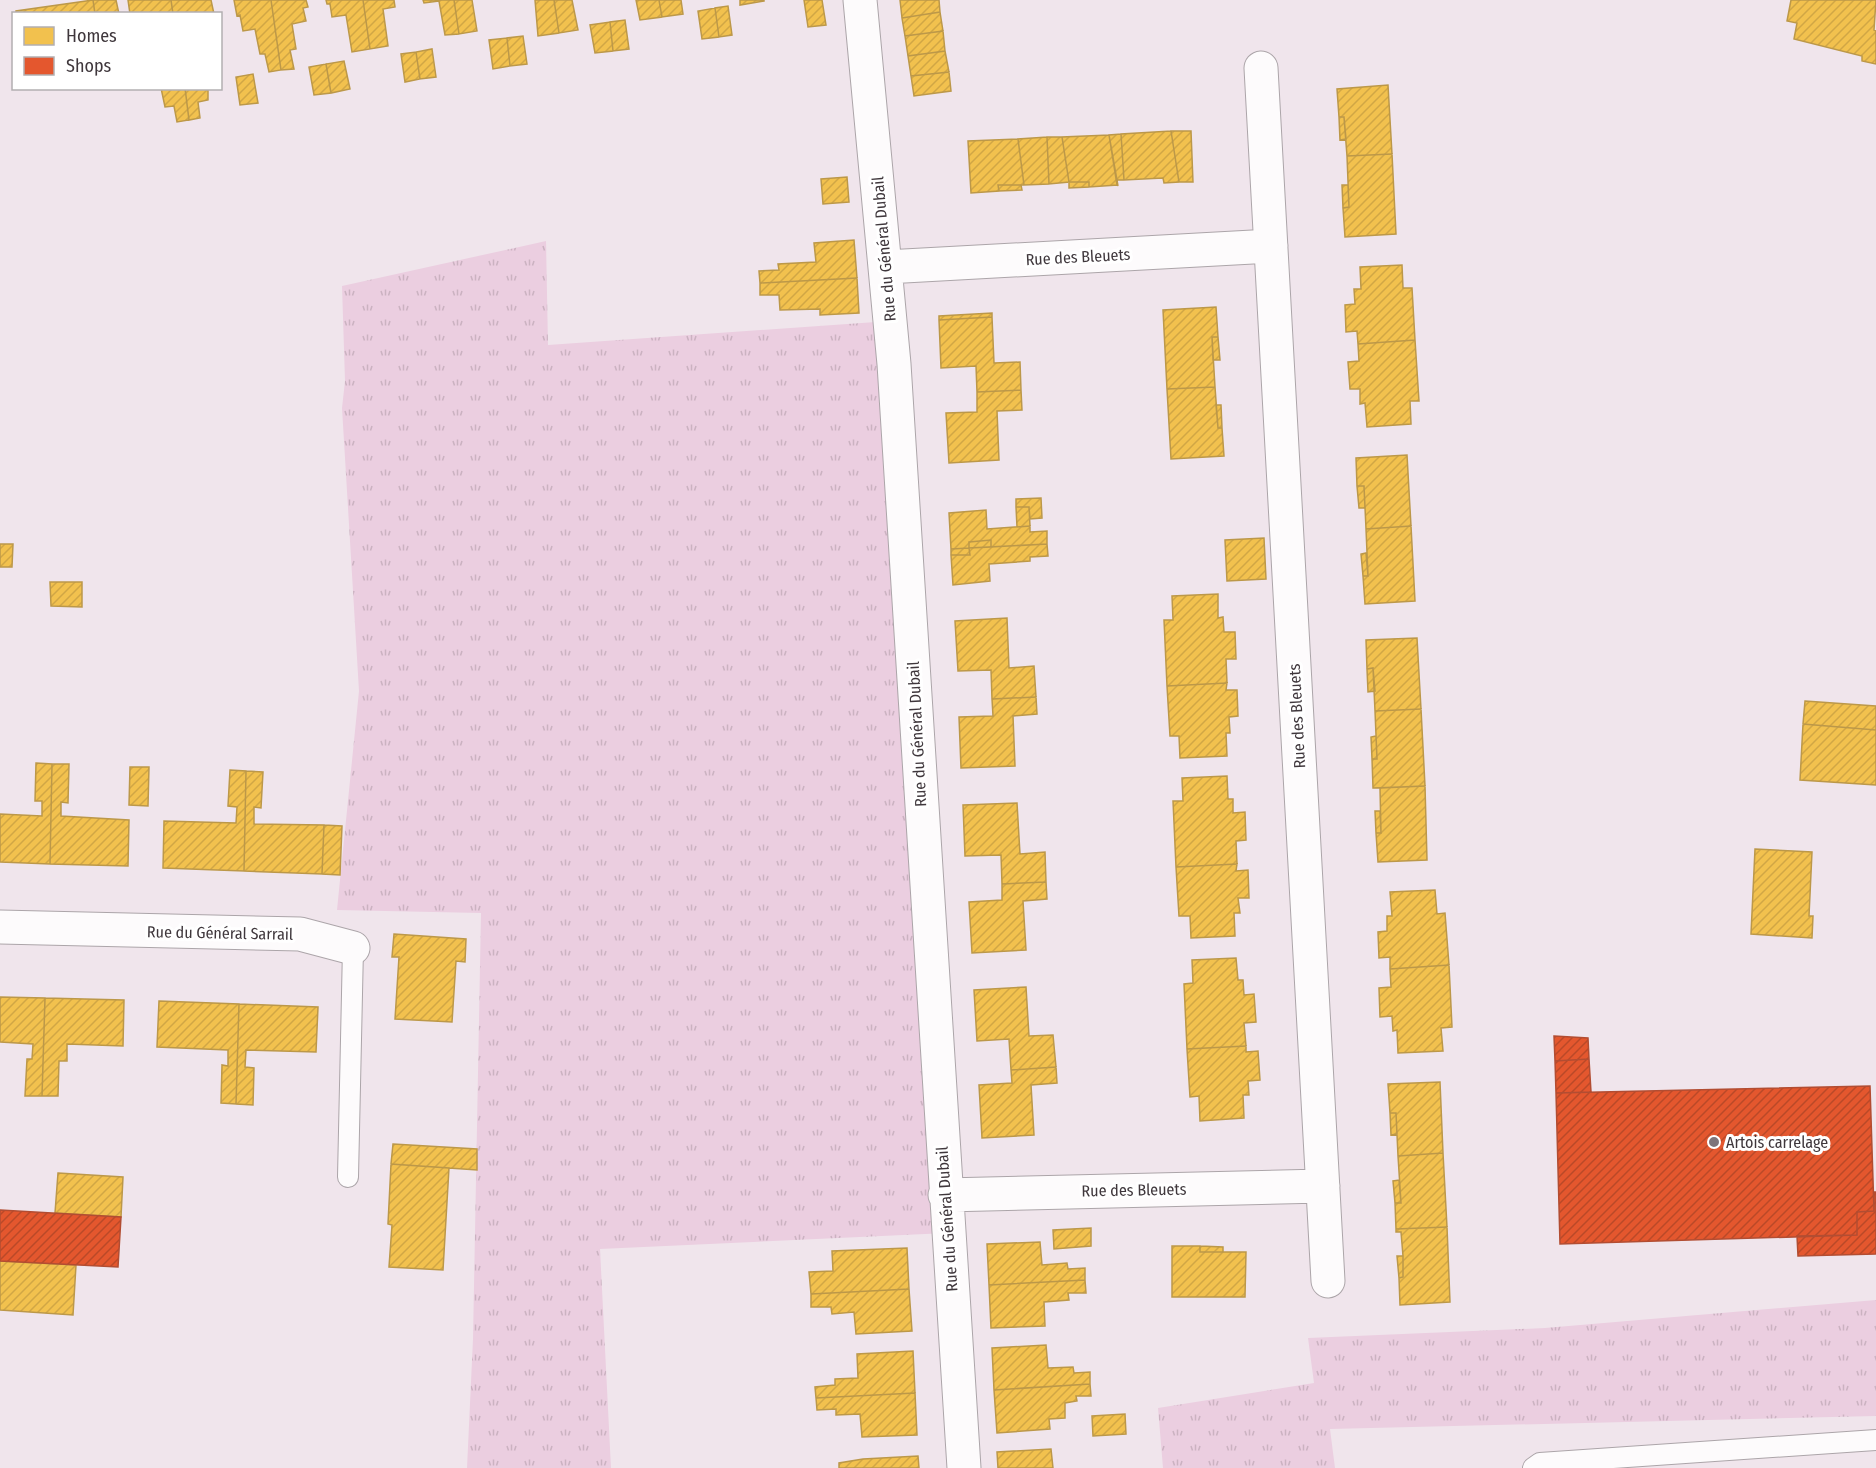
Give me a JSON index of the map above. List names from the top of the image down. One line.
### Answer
{"streets":{"street":["Rue du Général Dubail","Rue des Bleuets","Rue du Général Sarrail"]},"crossings":[["Rue du Général Dubail","Rue des Bleuets"]],"places":["Artois carrelage"],"legend":["Homes","Shops"]}
